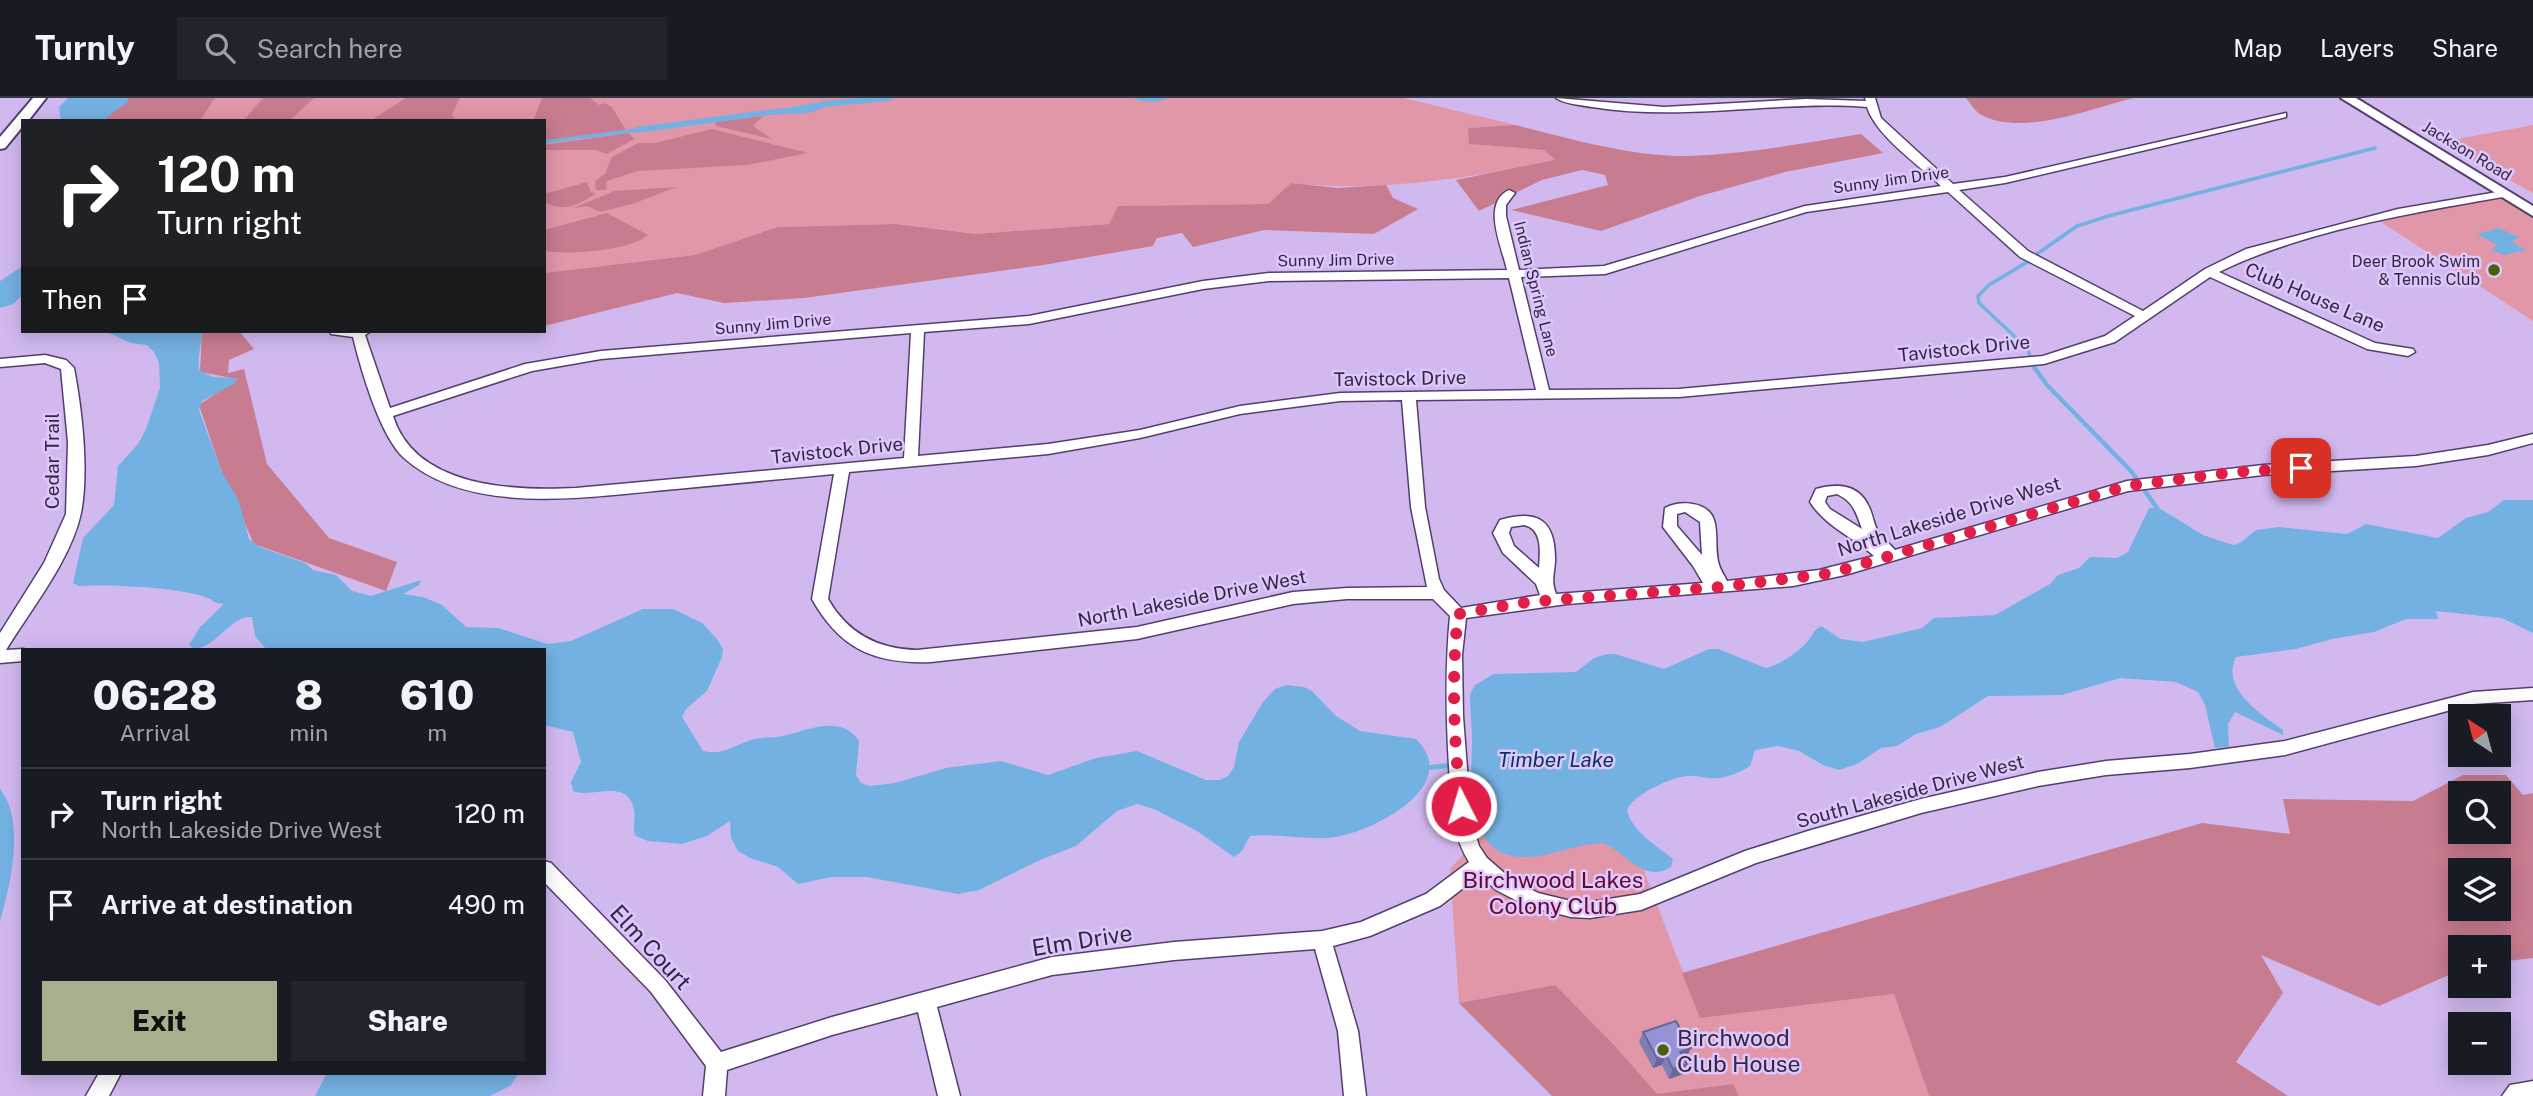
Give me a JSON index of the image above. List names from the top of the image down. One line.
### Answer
{"streets":{"street":["Jackson Road","Sunny Jim Drive","Indian Spring Lane","Club House Lane","Tavistock Drive","Cedar Trail","North Lakeside Drive West","South Lakeside Drive West","Elm Drive","Elm Court"]},"crossings":[["Jackson Road","Tavistock Drive"],["Sunny Jim Drive","Indian Spring Lane"],["Sunny Jim Drive","Tavistock Drive"],["Indian Spring Lane","Tavistock Drive"],["Club House Lane","Tavistock Drive"],["Tavistock Drive","North Lakeside Drive West"],["South Lakeside Drive West","Elm Drive"],["Elm Drive","Elm Court"]],"water":["Timber Lake"],"parks":["Birchwood Lakes Colony Club"],"places":["Deer Brook Swim & Tennis Club","Birchwood Club House"],"north":"top left","page":{"header":"Turnly","search":"Search here","nav":["Map","Layers","Share"],"turn":["120 m","Turn right"],"then":"Then","eta":["06:28","Arrival","8","min","610","m"],"map_buttons":["+","−"],"list":[{"name":"Turn right","note":"North Lakeside Drive West","value":"120 m"},{"name":"Arrive at destination","value":"490 m"}],"buttons":["Exit","Share"]}}
